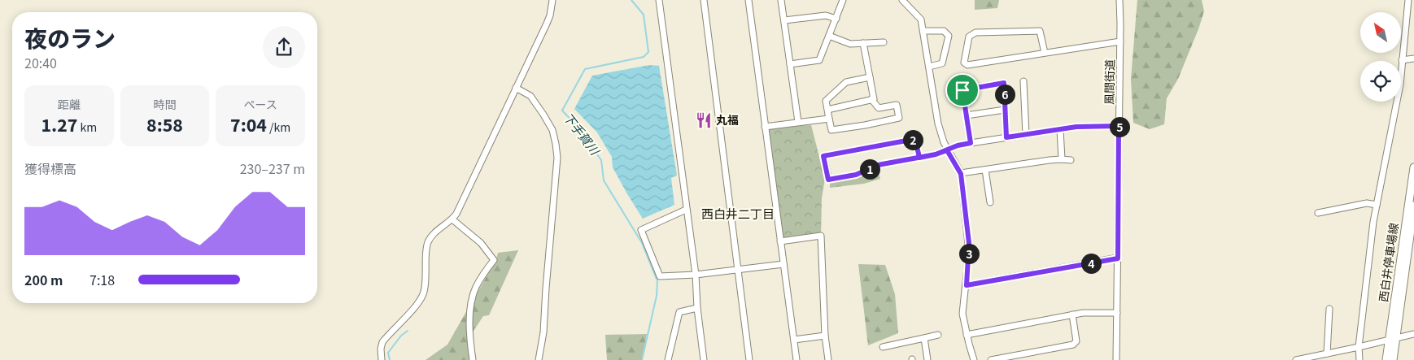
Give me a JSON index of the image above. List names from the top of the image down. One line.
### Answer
{"streets":{"main road":["西白井停車場線"],"street":["風間街道"]},"districts":["西白井二丁目"],"water":["下手賀川"],"places":{"restaurant":["丸福"]},"north":"top left","page":{"heading":["夜のラン","20:40"],"stats":[["距離","1.27 km"],["時間","8:58"],["ペース","7:04 /km"]],"pins":["6","5","2","1","3","4"],"chart":["獲得標高","230–237 m"],"list":[{"name":"200 m","note":"7:18"}]}}
